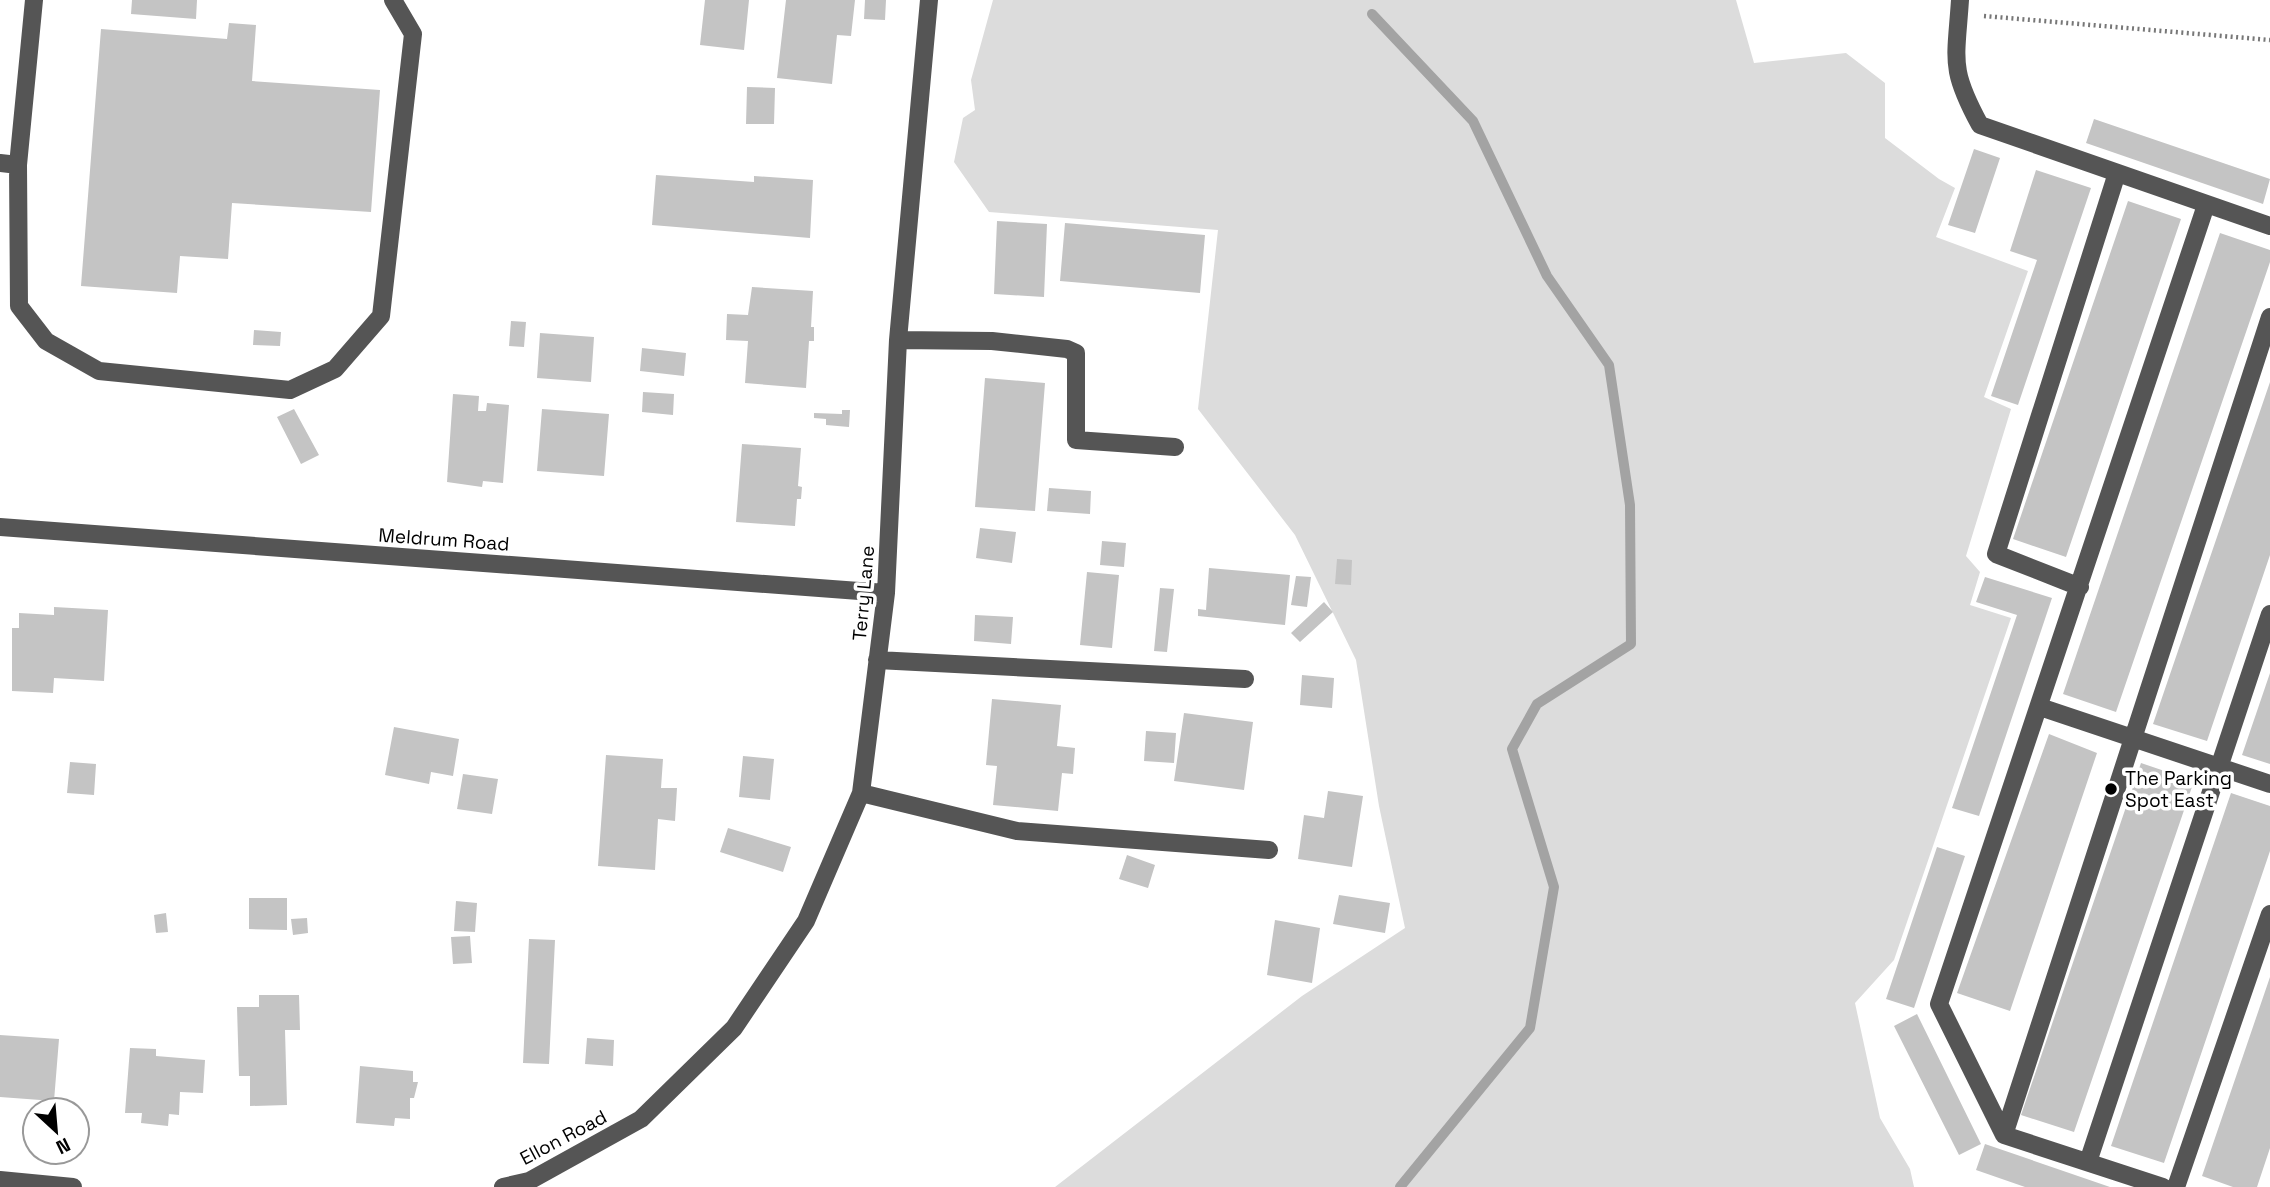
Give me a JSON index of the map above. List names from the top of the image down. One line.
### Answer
{"streets":{"street":["Meldrum Road","Terry Lane","Ellon Road"]},"crossings":[["Meldrum Road","Terry Lane"],["Terry Lane","Ellon Road"]],"places":["The Parking Spot East"],"north":"bottom right"}
